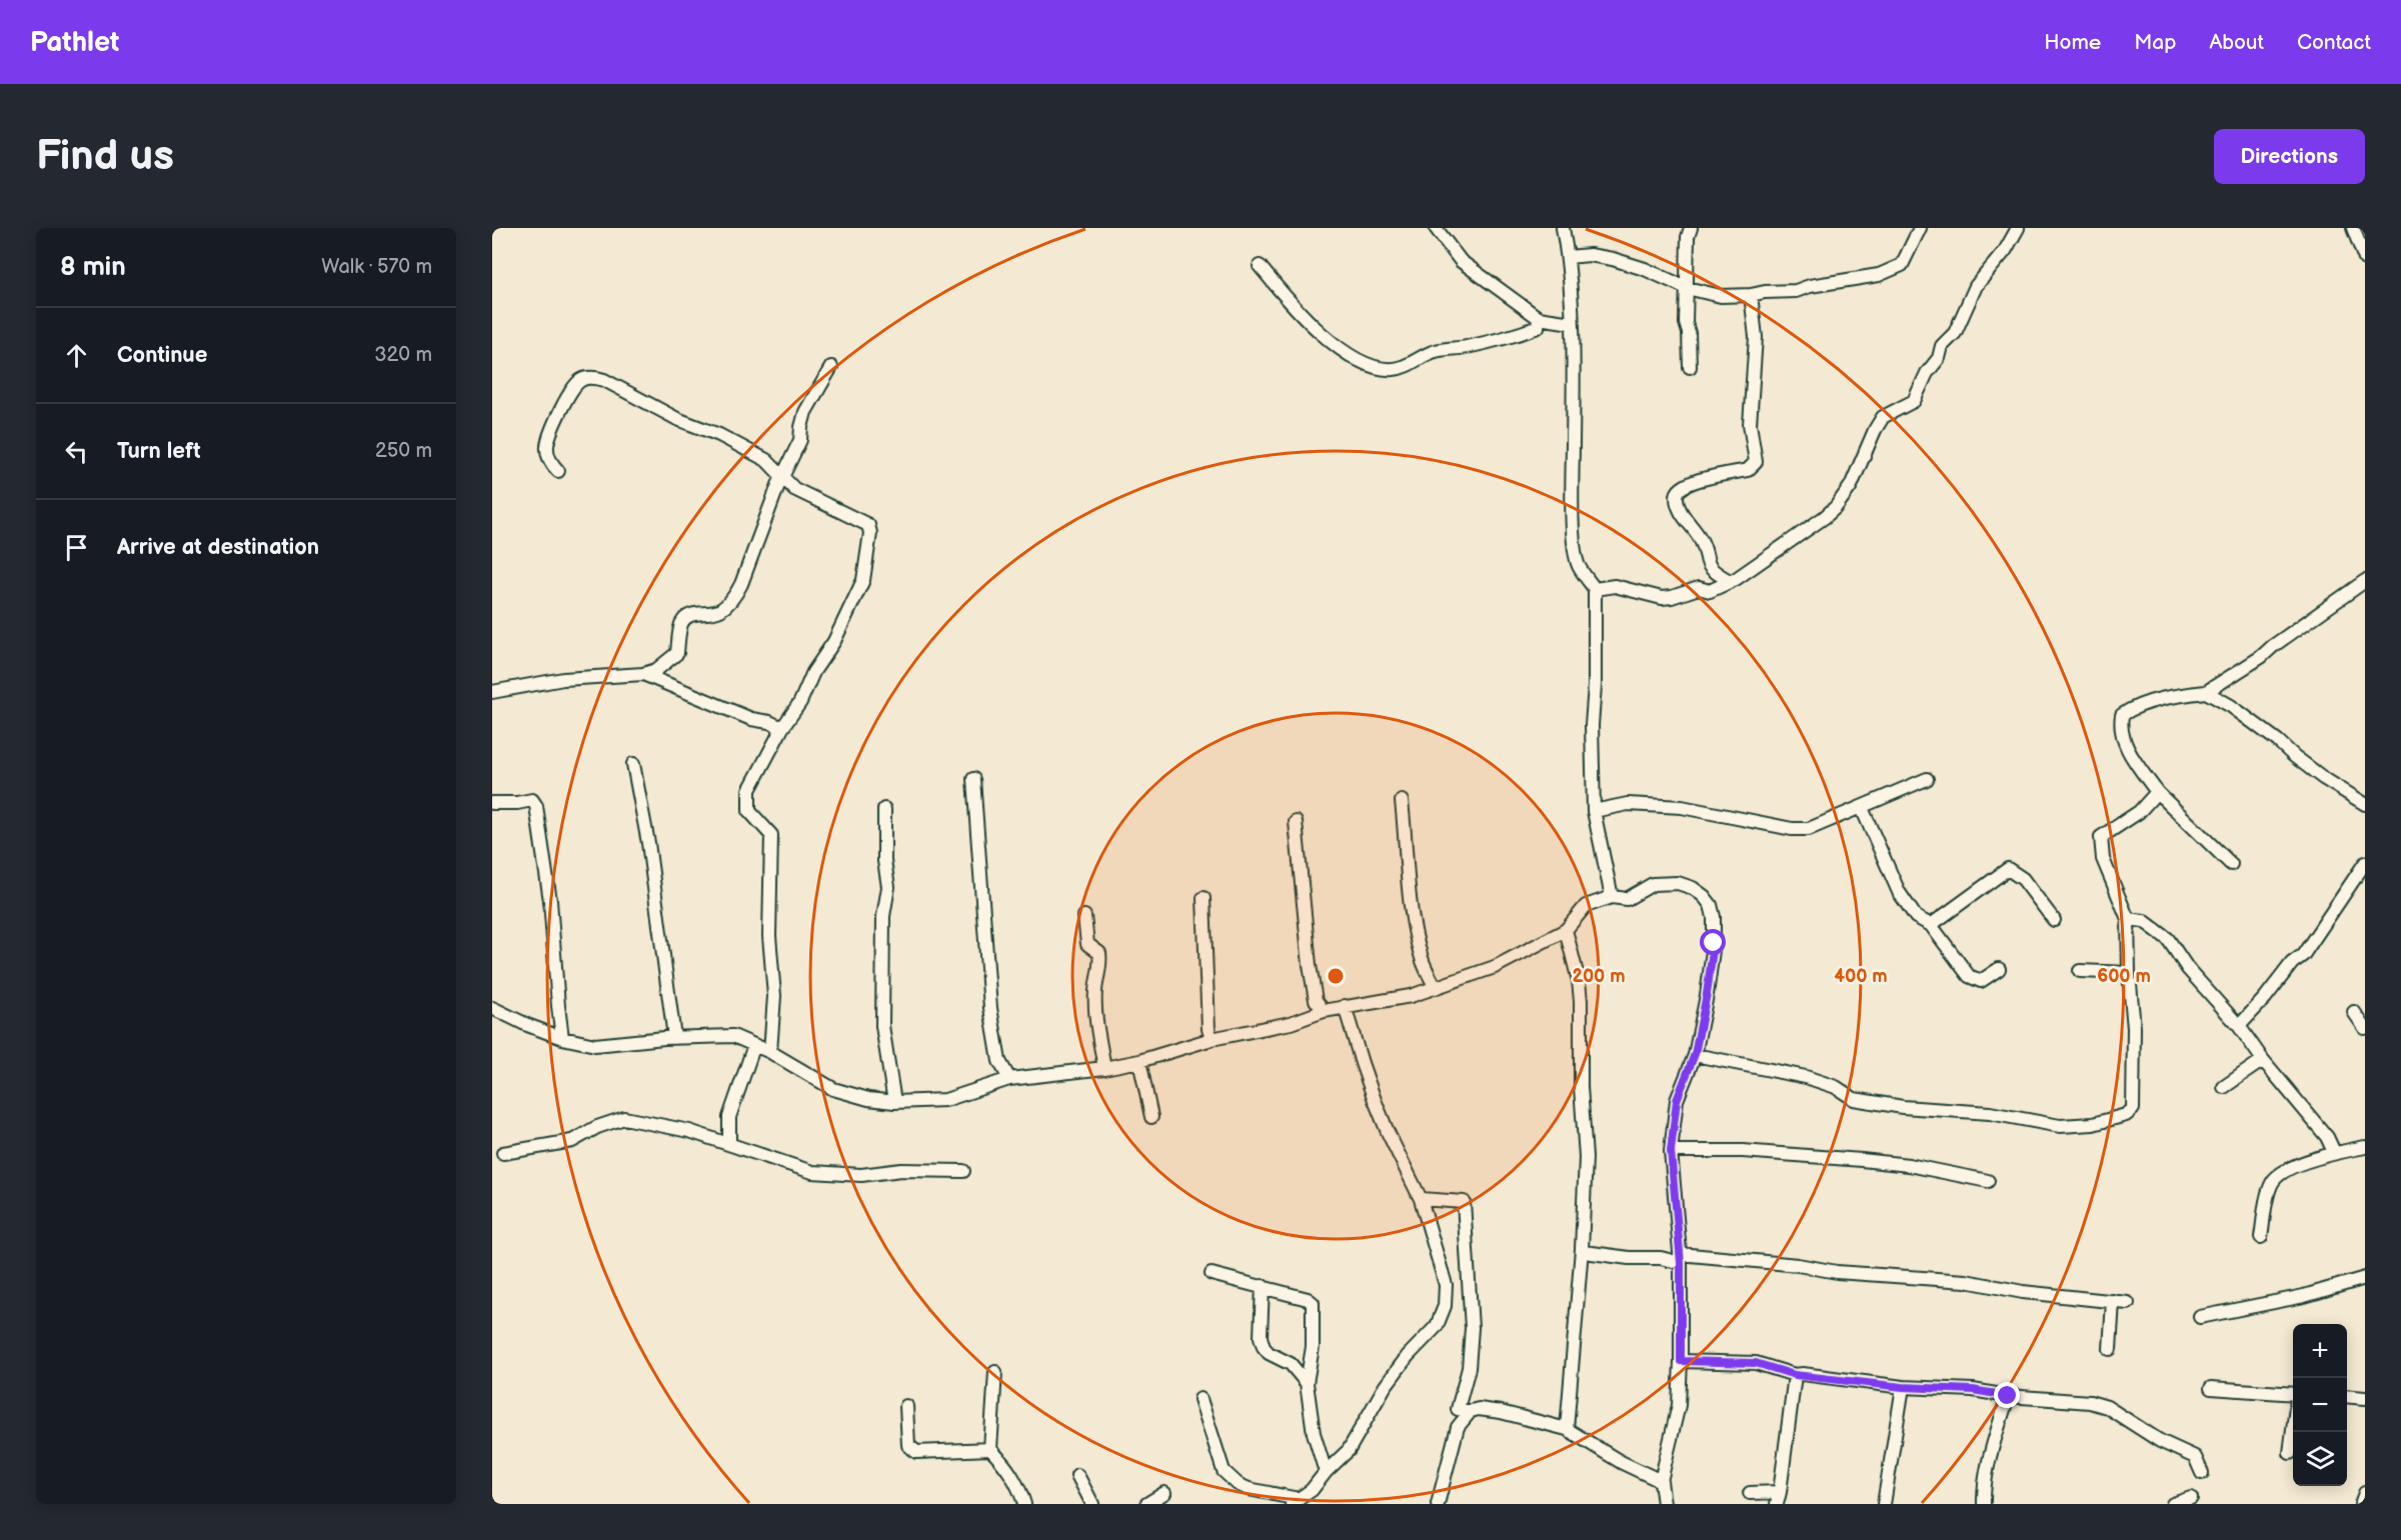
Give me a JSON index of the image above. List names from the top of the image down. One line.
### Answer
{"page":{"header":"Pathlet","nav":["Home","Map","About","Contact"],"buttons":"Directions","title":"Find us","heading":["8 min","Walk · 570 m"],"list":[["Continue","320 m"],["Turn left","250 m"],"Arrive at destination"],"map_buttons":["+","−"]},"rings":["200 m","400 m","600 m"]}
